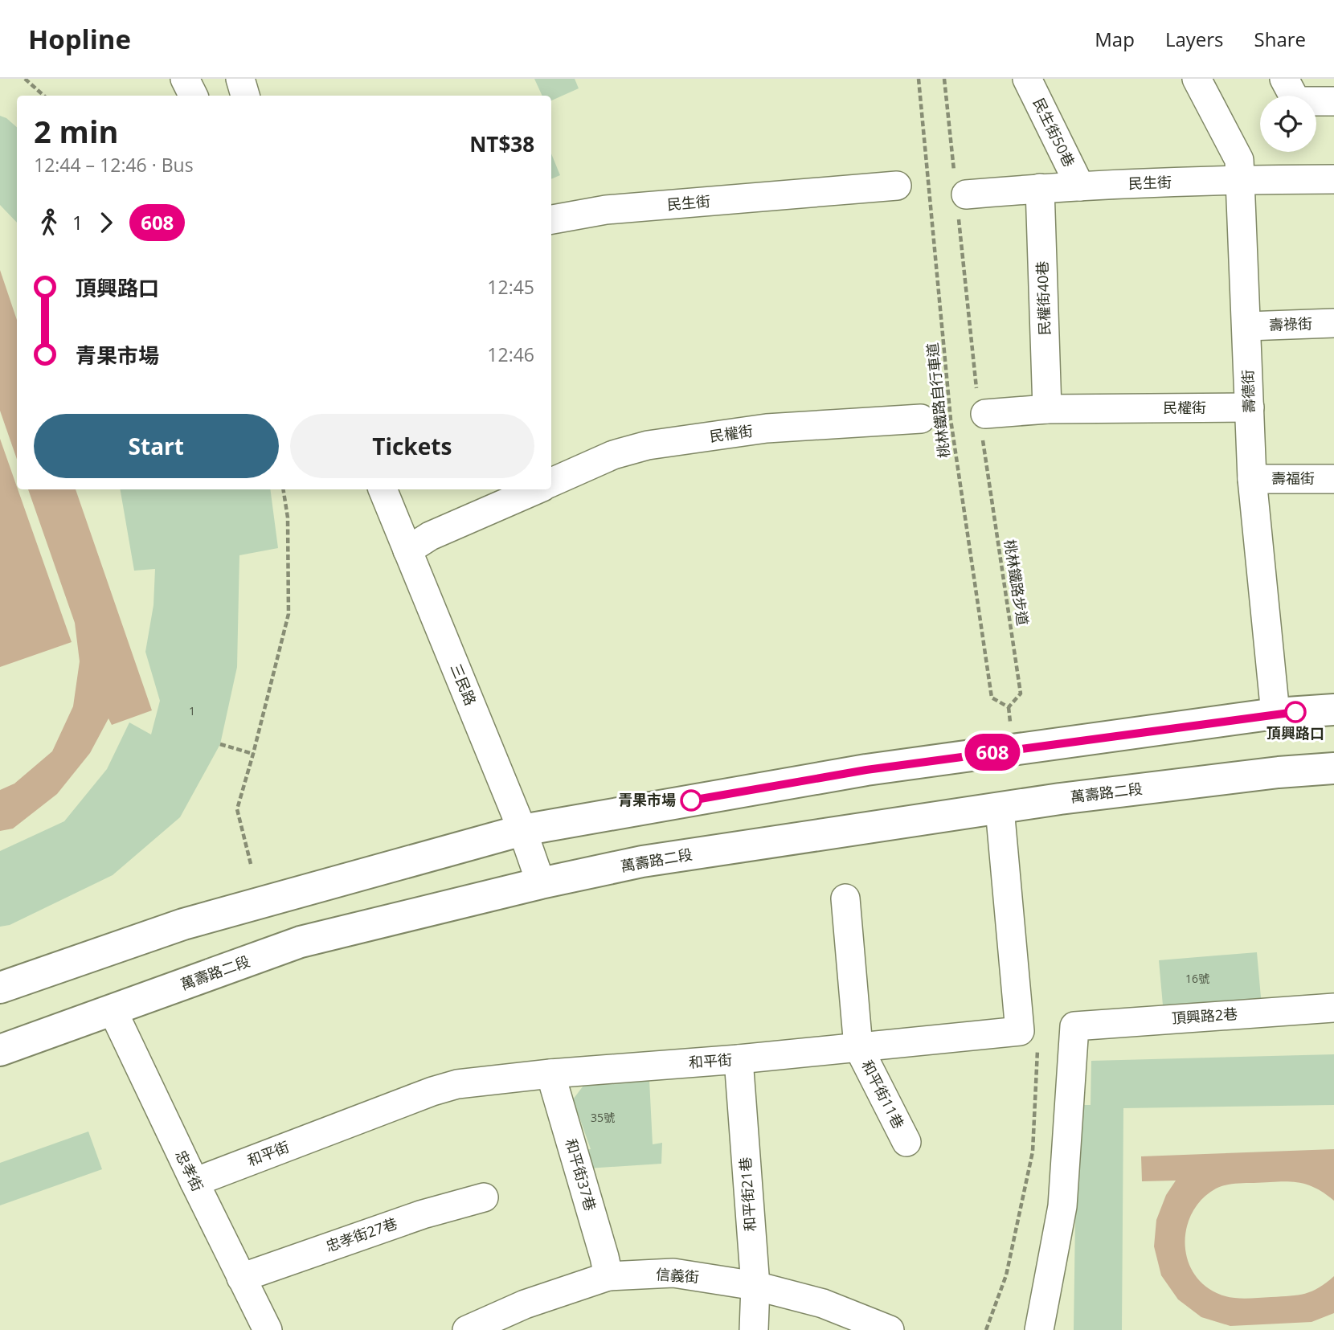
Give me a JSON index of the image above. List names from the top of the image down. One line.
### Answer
{"streets":{"main road":["萬壽路二段"],"street":["民生街50巷","民生街","民權街40巷","壽祿街","壽德街","民權街","壽福街","三民路","頂興路2巷","和平街","和平街11巷","忠孝街","和平街37巷","和平街21巷","忠孝街27巷","信義街"],"path":["桃林鐵路自行車道","桃林鐵路步道"]},"crossings":[["民生街50巷","民生街"],["民生街","民權街40巷"],["民生街","壽德街"],["民權街40巷","民權街"],["壽祿街","壽德街"],["壽德街","民權街"],["壽德街","壽福街"],["桃林鐵路自行車道","桃林鐵路步道"],["三民路","萬壽路二段"],["萬壽路二段","和平街"],["萬壽路二段","忠孝街"],["和平街","和平街11巷"],["和平街","忠孝街"],["和平街","和平街37巷"],["和平街","和平街21巷"],["忠孝街","忠孝街27巷"],["和平街37巷","信義街"],["和平街21巷","信義街"]],"places":["頂興路口","青果市場"],"lines":["bus line 608"],"house_numbers":["1","16號","35號"],"page":{"header":"Hopline","nav":["Map","Layers","Share"],"on_map":"608","heading":["2 min","12:44 – 12:46 · Bus","NT$38"],"legs":["1","608"],"list":[{"name":"頂興路口","value":"12:45"},{"name":"青果市場","value":"12:46"}],"buttons":["Start","Tickets"]}}
